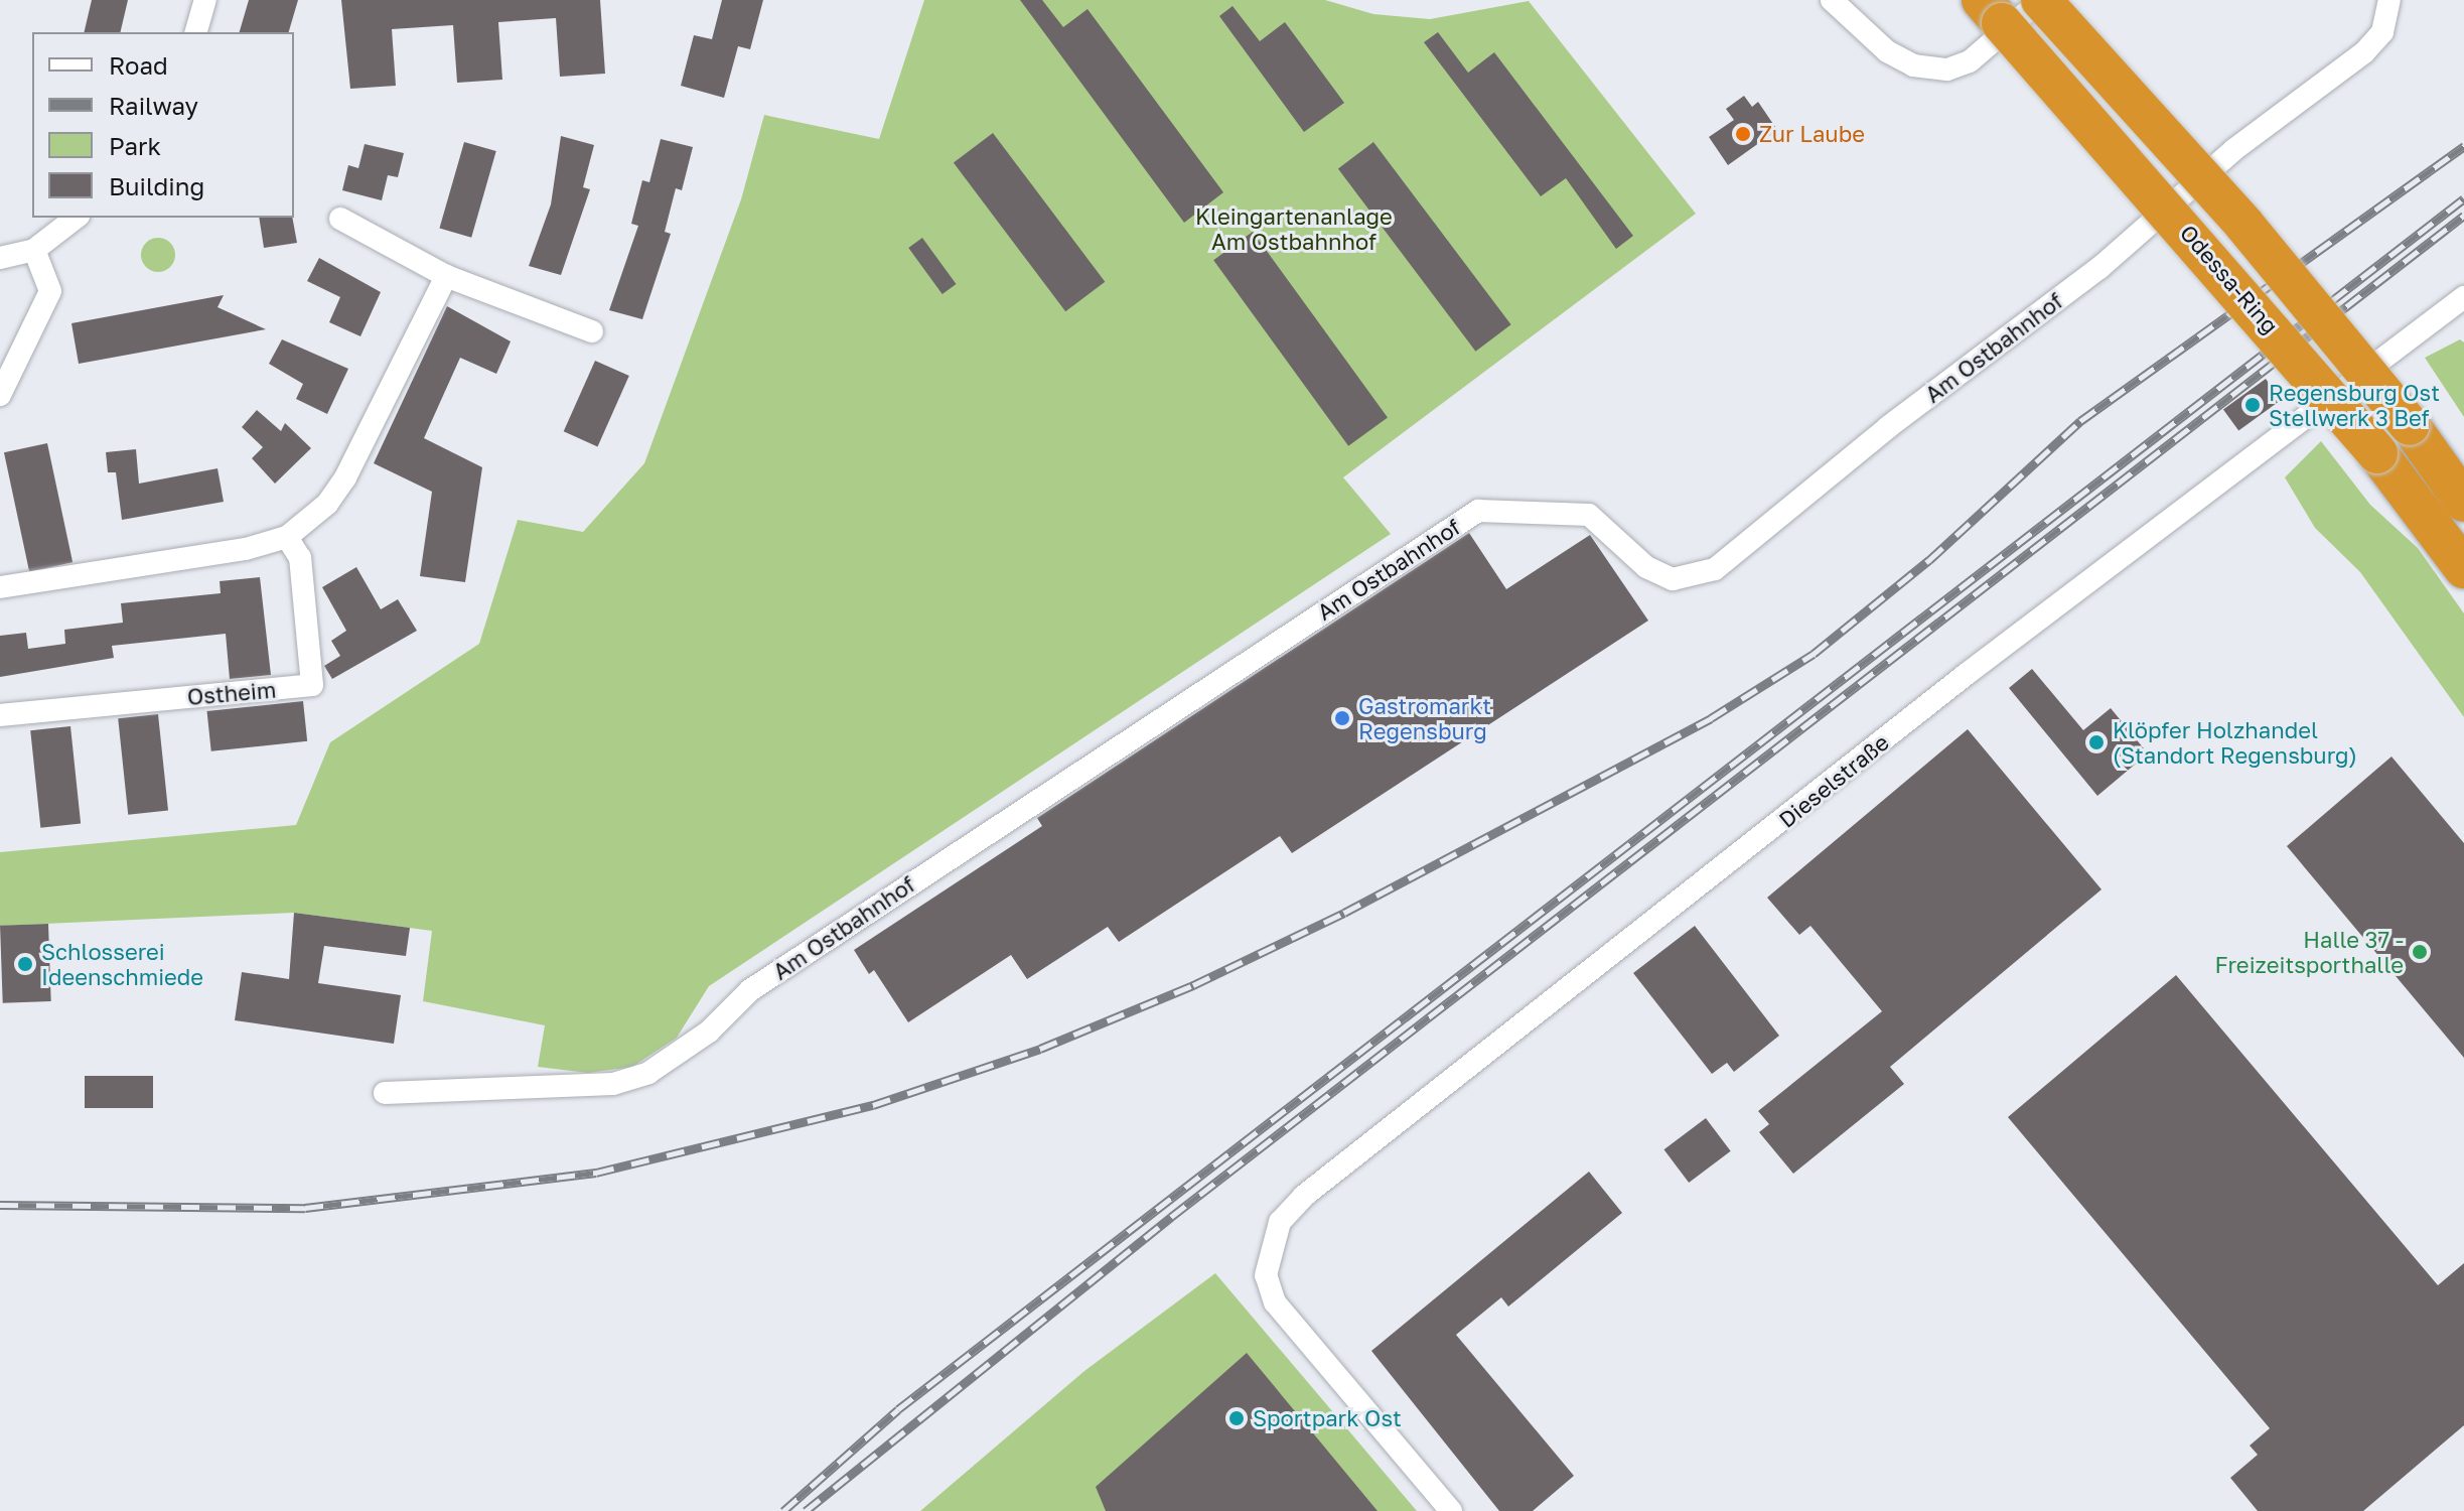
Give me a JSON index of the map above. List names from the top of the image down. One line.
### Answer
{"streets":{"highway":["Odessa-Ring"],"street":["Am Ostbahnhof","Ostheim","Dieselstraße"]},"parks":["Kleingartenanlage Am Ostbahnhof"],"places":["Zur Laube","Regensburg Ost Stellwerk 3 Bef","Gastromarkt Regensburg","Klöpfer Holzhandel (Standort Regensburg)","Halle 37 - Freizeitsporthalle","Schlosserei Ideenschmiede","Sportpark Ost"],"legend":["Road","Railway","Park","Building"]}
